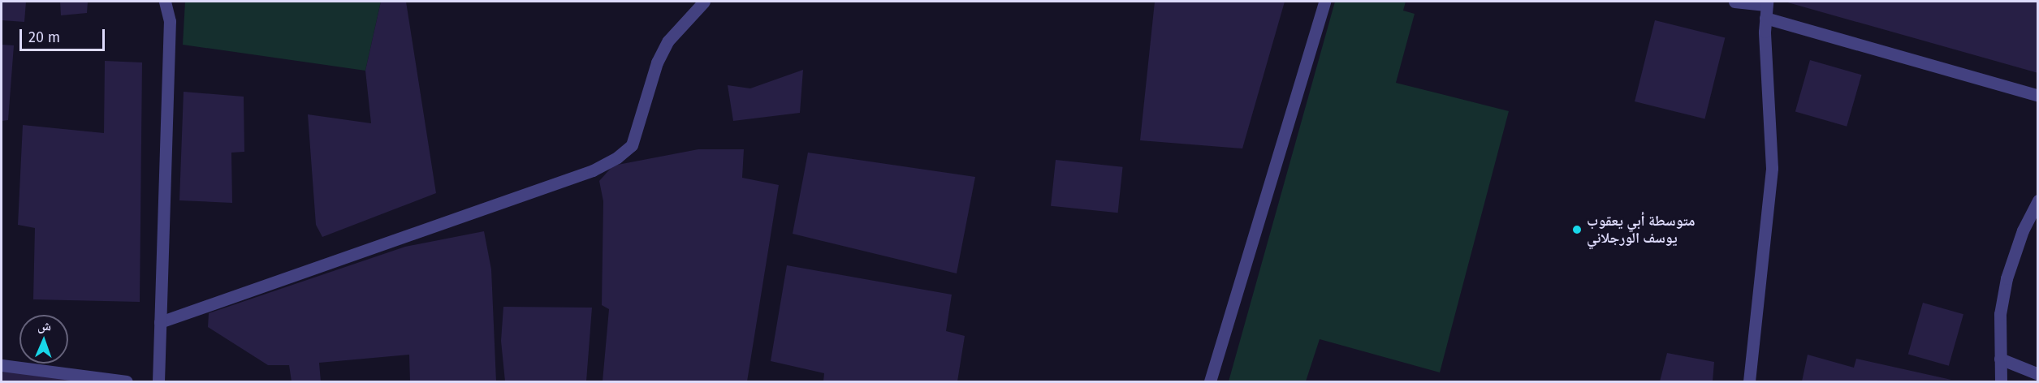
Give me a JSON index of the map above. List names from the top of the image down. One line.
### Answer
{"places":["متوسطة أبي يعقوب يوسف الورجلاني"],"scale_bar":"20 m","north":"top"}
